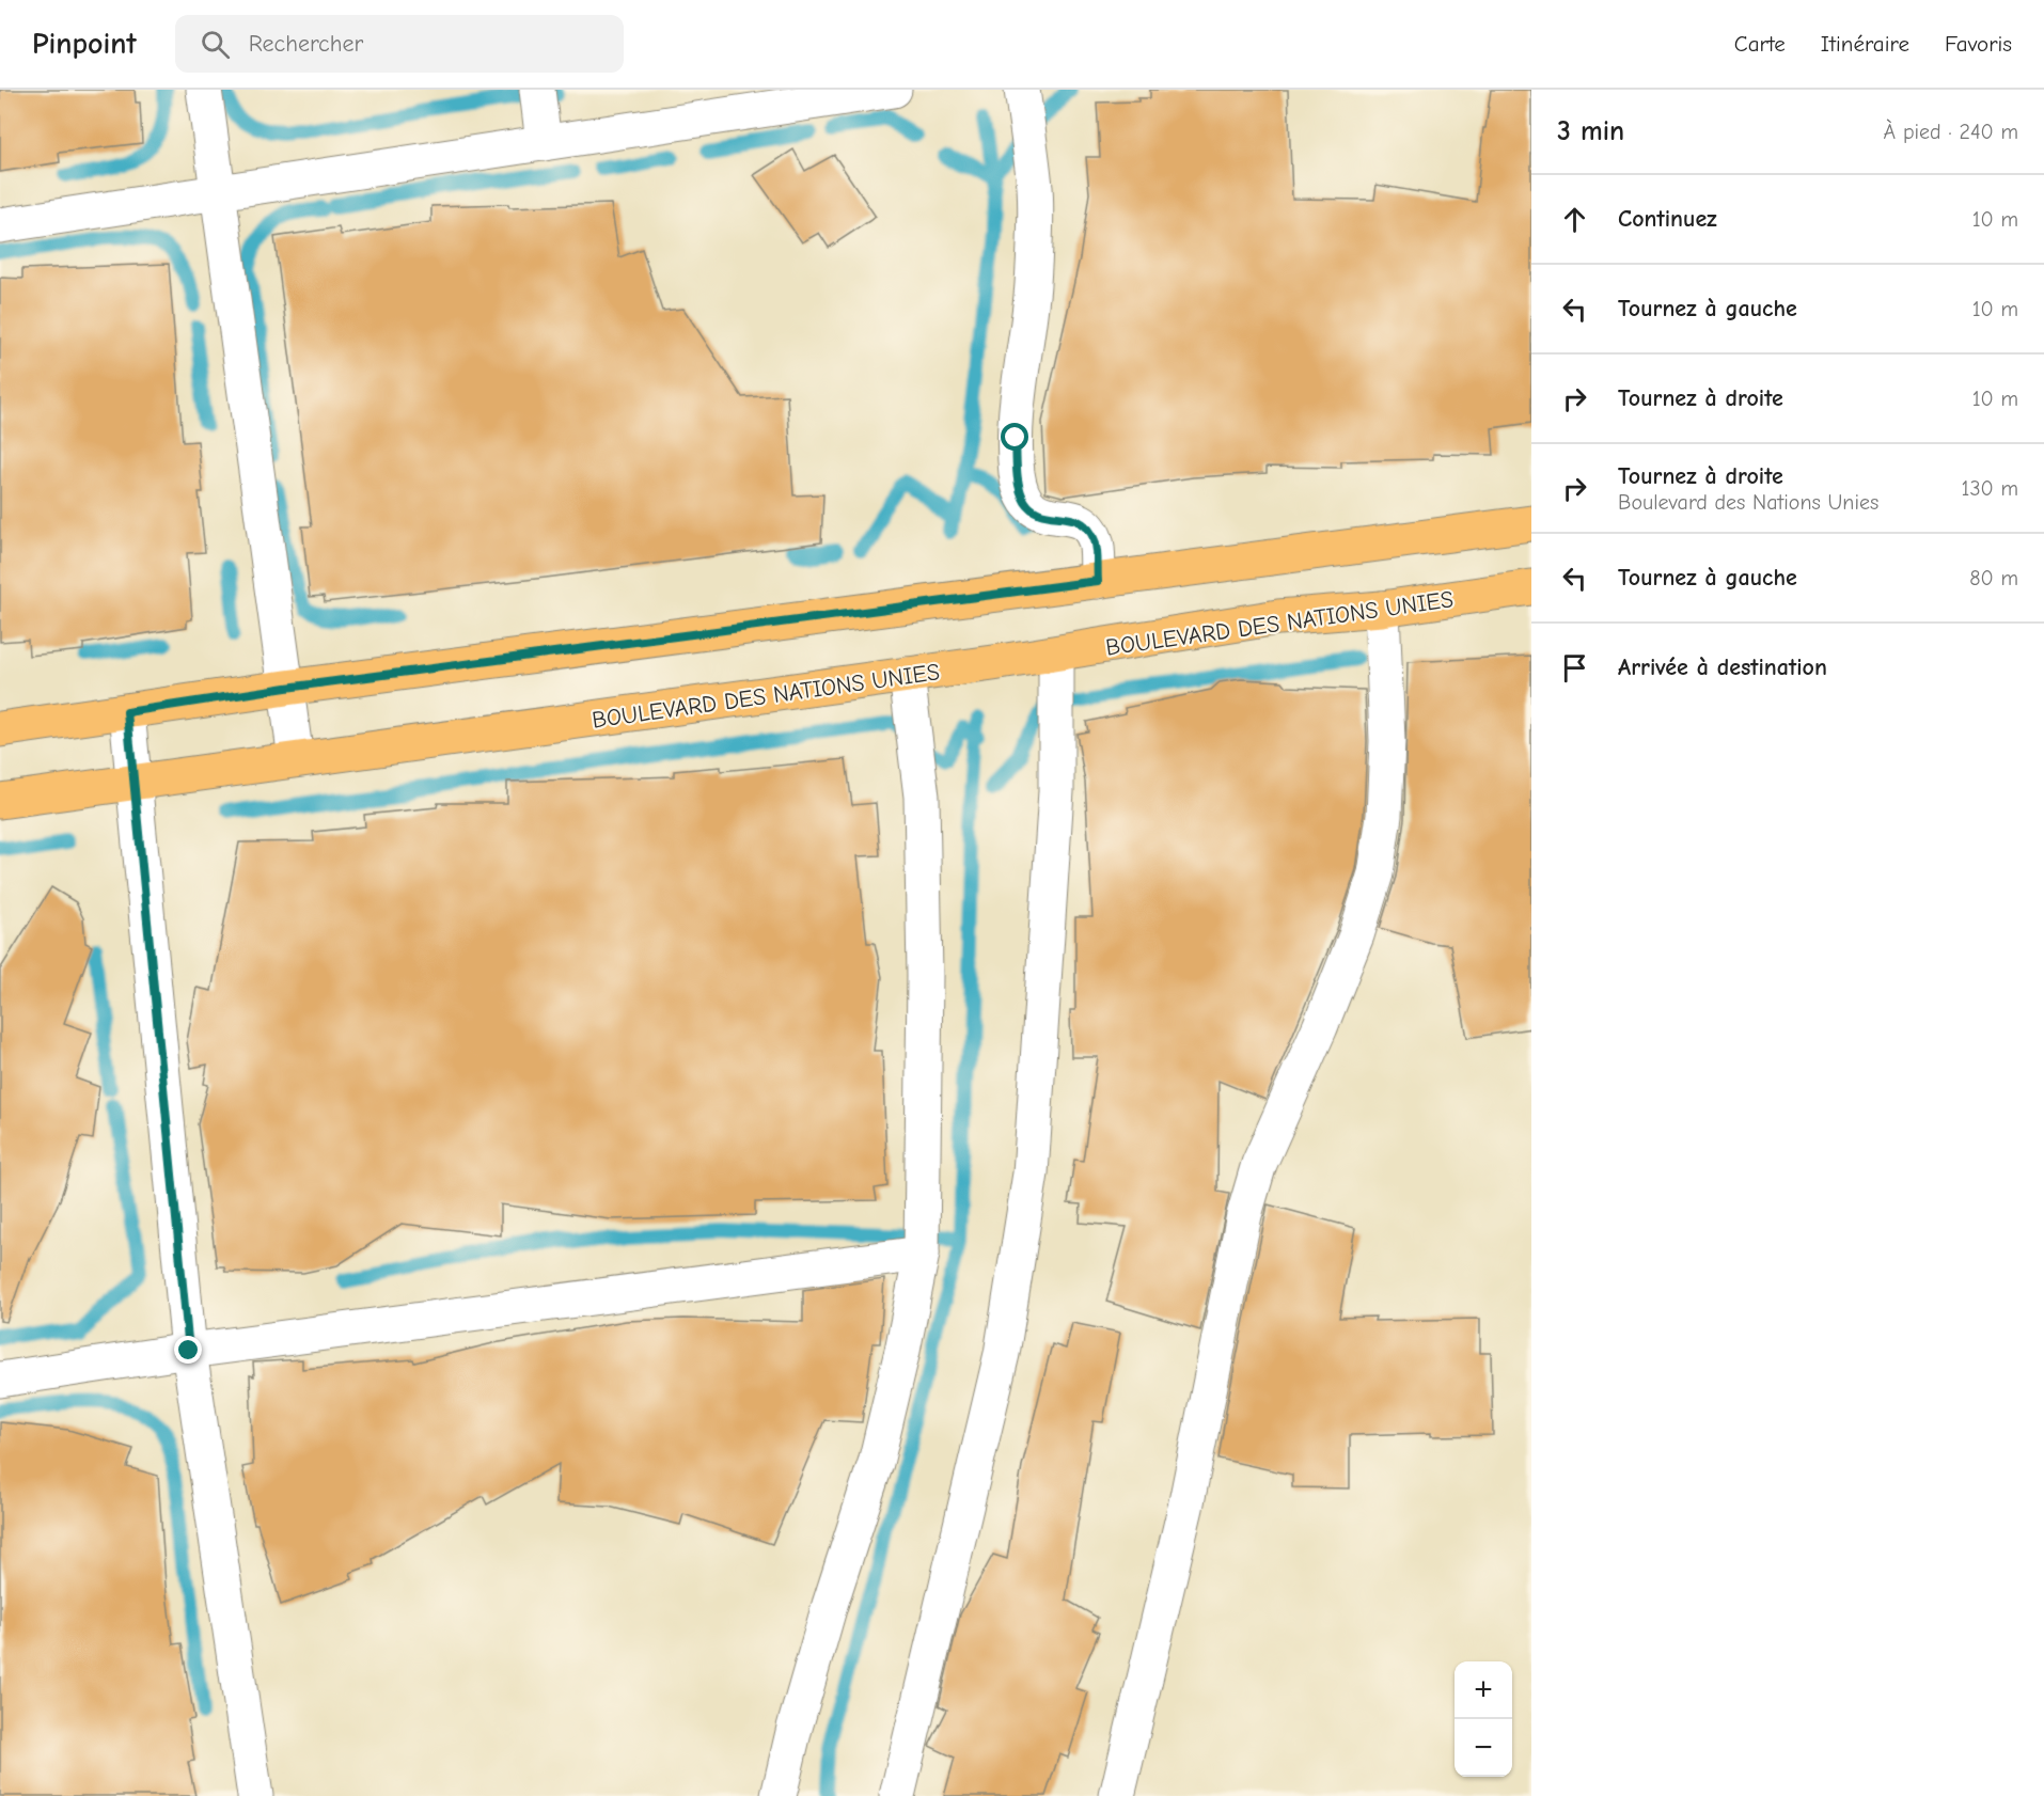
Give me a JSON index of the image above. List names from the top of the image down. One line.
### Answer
{"streets":{"main road":["BOULEVARD DES NATIONS UNIES"]},"page":{"header":"Pinpoint","search":"Rechercher","nav":["Carte","Itinéraire","Favoris"],"heading":["3 min","À pied · 240 m"],"list":[["Continuez","10 m"],["Tournez à gauche","10 m"],["Tournez à droite","10 m"],["Tournez à droite","Boulevard des Nations Unies","130 m"],["Tournez à gauche","80 m"],"Arrivée à destination"],"map_buttons":["+","−"]}}
